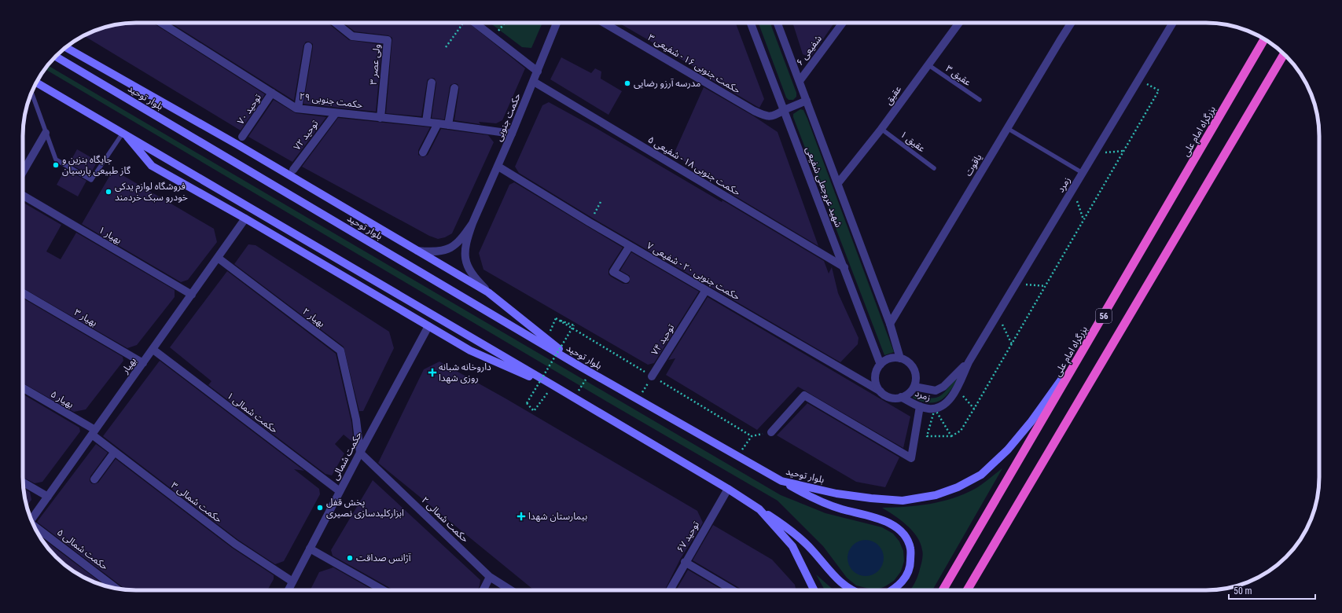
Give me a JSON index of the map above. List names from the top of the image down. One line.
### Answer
{"streets":{"highway":["بزرگراه امام علی","56"],"main road":["بلوار توحید"],"street":["شفیعی ۶","حکمت جنوبی ۱۶ - شفیعی ۳","ولی عصر ۳","عقیق","حکمت جنوبی ۲۹","توحید ۷۰","حکمت جنوبی","توحید ۷۲","یاقوت","حکمت جنوبی ۱۸ - شفیعی ۵","زمرد","شهید عروجعلی شفیعی","بهیار ۱","حکمت جنوبی ۲۰ - شفیعی ۷","بهیار ۳","بهیار ۲","توحید ۷۴","بهیار","بهیار ۵","حکمت شمالی ۱","حکمت شمالی","حکمت شمالی ۳","حکمت شمالی ۲","توحید ۶۷","حکمت شمالی ۵"],"lane":["عقیق ۳","عقیق ۱"]},"crossings":[["شفیعی ۶","شهید عروجعلی شفیعی"],["حکمت جنوبی ۱۶ - شفیعی ۳","شهید عروجعلی شفیعی"],["ولی عصر ۳","حکمت جنوبی ۲۹"],["عقیق ۳","عقیق"],["عقیق","عقیق ۱"],["عقیق","شهید عروجعلی شفیعی"],["بلوار توحید","بزرگراه امام علی"],["حکمت جنوبی ۲۹","توحید ۷۰"],["حکمت جنوبی ۲۹","حکمت جنوبی"],["حکمت جنوبی ۲۹","توحید ۷۲"],["حکمت جنوبی","حکمت جنوبی ۱۸ - شفیعی ۵"],["حکمت جنوبی","حکمت جنوبی ۲۰ - شفیعی ۷"],["یاقوت","شهید عروجعلی شفیعی"],["حکمت جنوبی ۱۸ - شفیعی ۵","شهید عروجعلی شفیعی"],["زمرد","شهید عروجعلی شفیعی"],["زمرد","حکمت جنوبی ۲۰ - شفیعی ۷"],["شهید عروجعلی شفیعی","حکمت جنوبی ۲۰ - شفیعی ۷"],["بهیار ۱","بهیار"],["حکمت جنوبی ۲۰ - شفیعی ۷","توحید ۷۴"],["بهیار ۳","بهیار"],["بهیار ۲","بهیار"],["بهیار ۲","حکمت شمالی"],["بهیار ۲","حکمت شمالی ۲"],["بهیار","بهیار ۵"],["بهیار","حکمت شمالی ۱"],["بهیار","حکمت شمالی ۳"],["بهیار ۵","حکمت شمالی ۳"],["حکمت شمالی ۱","حکمت شمالی"],["حکمت شمالی","حکمت شمالی ۳"],["حکمت شمالی","حکمت شمالی ۲"]],"places":{"other":["مدرسه آرزو رضایی","جایگاه بنزین و گاز طبیعی پارسیان","فروشگاه لوازم یدکی خودرو سبک خردمند","پخش قفل ابزارکلیدسازی نصیری","آژانس صداقت"],"health":["داروخانه شبانه روزی شهدا","بیمارستان شهدا"]},"scale_bar":"50 m"}
